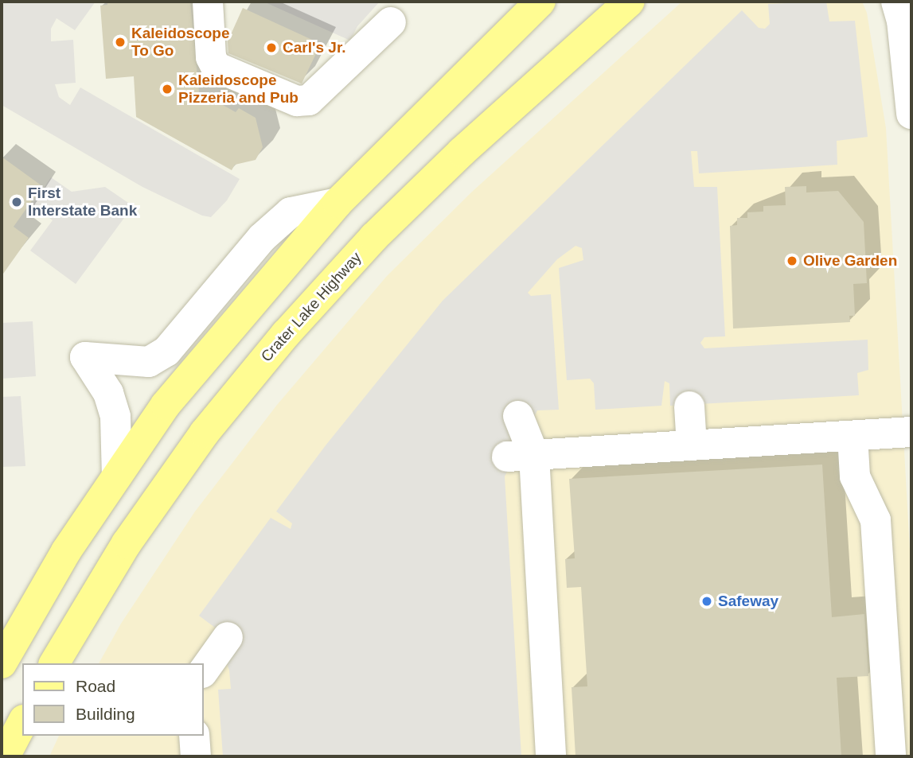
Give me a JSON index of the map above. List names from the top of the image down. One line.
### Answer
{"streets":{"main road":["Crater Lake Highway"]},"places":["Kaleidoscope To Go","Carl's Jr.","Kaleidoscope Pizzeria and Pub","First Interstate Bank","Olive Garden","Safeway"],"legend":["Road","Building"]}
